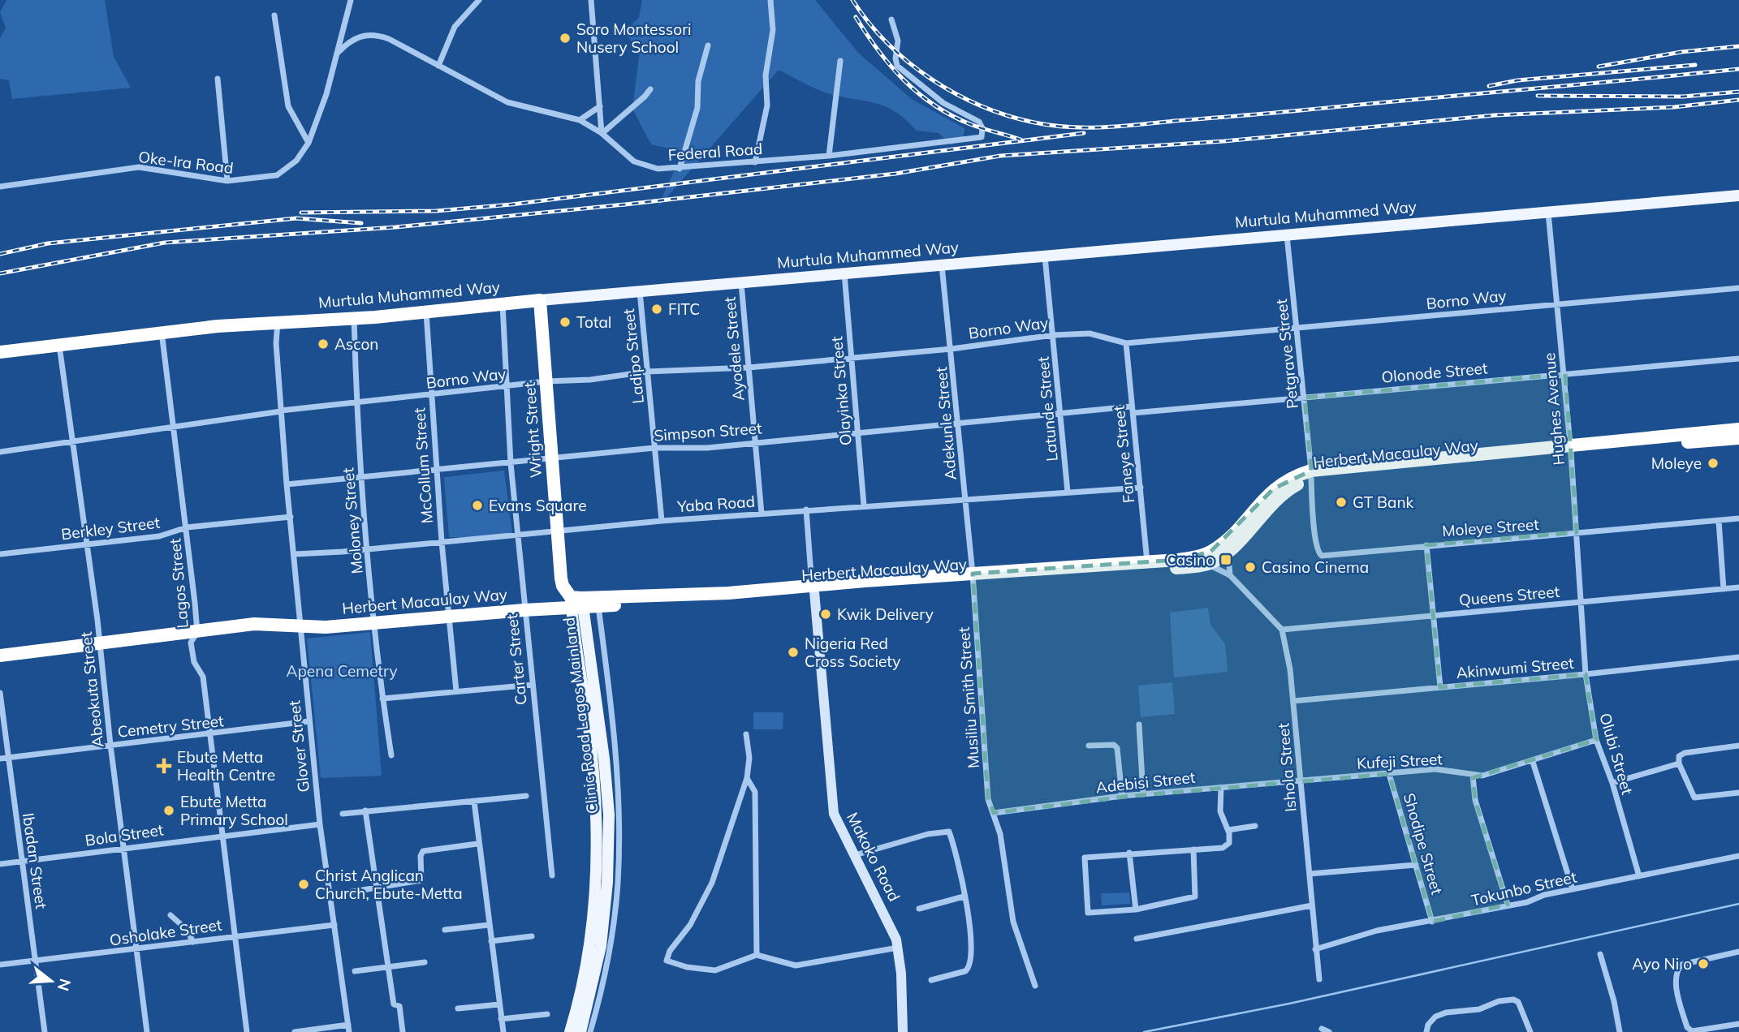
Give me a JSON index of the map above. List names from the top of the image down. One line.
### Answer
{"streets":{"highway":["Murtula Muhammed Way","Wright Street","Herbert Macaulay Way"],"main road":["Clinic Road Lagos Mainland"],"street":["Federal Road","Oke-Ira Road","Borno Way","Ayodele Street","Petgrave Street","Ladipo Street","Olonode Street","Olayinka Street","Latunde Street","Hughes Avenue","Adekunle Street","Simpson Street","Faneye Street","McCollum Street","Yaba Road","Moloney Street","Moleye Street","Berkley Street","Lagos Street","Queens Street","Carter Street","Akinwumi Street","Abeokuta Street","Musiliu Smith Street","Cemetry Street","Glover Street","Olubi Street","Kufeji Street","Ishola Street","Adebisi Street","Bola Street","Shodipe Street","Makoko Road","Ibadan Street","Tokunbo Street","Osholake Street"]},"crossings":[["Federal Road","Oke-Ira Road"],["Murtula Muhammed Way","Ayodele Street"],["Murtula Muhammed Way","Petgrave Street"],["Murtula Muhammed Way","Ladipo Street"],["Murtula Muhammed Way","Olayinka Street"],["Murtula Muhammed Way","Latunde Street"],["Murtula Muhammed Way","Hughes Avenue"],["Murtula Muhammed Way","Adekunle Street"],["Murtula Muhammed Way","Wright Street"],["Murtula Muhammed Way","McCollum Street"],["Murtula Muhammed Way","Moloney Street"],["Murtula Muhammed Way","Lagos Street"],["Murtula Muhammed Way","Carter Street"],["Murtula Muhammed Way","Abeokuta Street"],["Murtula Muhammed Way","Glover Street"],["Borno Way","Ayodele Street"],["Borno Way","Petgrave Street"],["Borno Way","Ladipo Street"],["Borno Way","Olayinka Street"],["Borno Way","Latunde Street"],["Borno Way","Hughes Avenue"],["Borno Way","Adekunle Street"],["Borno Way","Wright Street"],["Borno Way","Faneye Street"],["Borno Way","McCollum Street"],["Borno Way","Moloney Street"],["Borno Way","Lagos Street"],["Borno Way","Carter Street"],["Borno Way","Abeokuta Street"],["Borno Way","Glover Street"],["Ayodele Street","Simpson Street"],["Ayodele Street","Yaba Road"],["Petgrave Street","Olonode Street"],["Petgrave Street","Herbert Macaulay Way"],["Petgrave Street","Moleye Street"],["Ladipo Street","Simpson Street"],["Ladipo Street","Yaba Road"],["Olonode Street","Hughes Avenue"],["Olonode Street","Simpson Street"],["Olonode Street","Faneye Street"],["Olayinka Street","Simpson Street"],["Olayinka Street","Yaba Road"],["Latunde Street","Simpson Street"],["Latunde Street","Yaba Road"],["Hughes Avenue","Herbert Macaulay Way"],["Hughes Avenue","Moleye Street"],["Hughes Avenue","Queens Street"],["Hughes Avenue","Olubi Street"],["Adekunle Street","Simpson Street"],["Adekunle Street","Herbert Macaulay Way"],["Adekunle Street","Yaba Road"],["Adekunle Street","Musiliu Smith Street"],["Wright Street","Simpson Street"],["Wright Street","Herbert Macaulay Way"],["Wright Street","Yaba Road"],["Wright Street","Clinic Road Lagos Mainland"],["Simpson Street","Faneye Street"],["Simpson Street","McCollum Street"],["Simpson Street","Moloney Street"],["Simpson Street","Carter Street"],["Simpson Street","Glover Street"],["Herbert Macaulay Way","Faneye Street"],["Herbert Macaulay Way","McCollum Street"],["Herbert Macaulay Way","Moloney Street"],["Herbert Macaulay Way","Moleye Street"],["Herbert Macaulay Way","Lagos Street"],["Herbert Macaulay Way","Carter Street"],["Herbert Macaulay Way","Abeokuta Street"],["Herbert Macaulay Way","Musiliu Smith Street"],["Herbert Macaulay Way","Clinic Road Lagos Mainland"],["Herbert Macaulay Way","Glover Street"],["Herbert Macaulay Way","Makoko Road"],["Faneye Street","Yaba Road"],["McCollum Street","Yaba Road"],["Yaba Road","Moloney Street"],["Yaba Road","Carter Street"],["Yaba Road","Glover Street"],["Berkley Street","Lagos Street"],["Berkley Street","Abeokuta Street"],["Berkley Street","Glover Street"],["Lagos Street","Cemetry Street"],["Lagos Street","Bola Street"],["Lagos Street","Osholake Street"],["Queens Street","Olubi Street"],["Queens Street","Ishola Street"],["Akinwumi Street","Olubi Street"],["Akinwumi Street","Ishola Street"],["Abeokuta Street","Cemetry Street"],["Abeokuta Street","Bola Street"],["Abeokuta Street","Osholake Street"],["Musiliu Smith Street","Adebisi Street"],["Cemetry Street","Glover Street"],["Cemetry Street","Ibadan Street"],["Glover Street","Bola Street"],["Glover Street","Osholake Street"],["Olubi Street","Kufeji Street"],["Olubi Street","Tokunbo Street"],["Kufeji Street","Ishola Street"],["Kufeji Street","Adebisi Street"],["Kufeji Street","Shodipe Street"],["Ishola Street","Adebisi Street"],["Ishola Street","Tokunbo Street"],["Bola Street","Ibadan Street"],["Shodipe Street","Tokunbo Street"],["Ibadan Street","Osholake Street"]],"parks":["Apena Cemetry"],"places":{"other":["Soro Montessori Nusery School","FITC","Total","Ascon","Moleye","GT Bank","Evans Square","Casino Cinema","Kwik Delivery","Nigeria Red Cross Society","Ebute Metta Primary School","Christ Anglican Church, Ebute-Metta","Ayo Ni o"],"transit":["Casino"],"health":["Ebute Metta Health Centre"]},"north":"right"}
